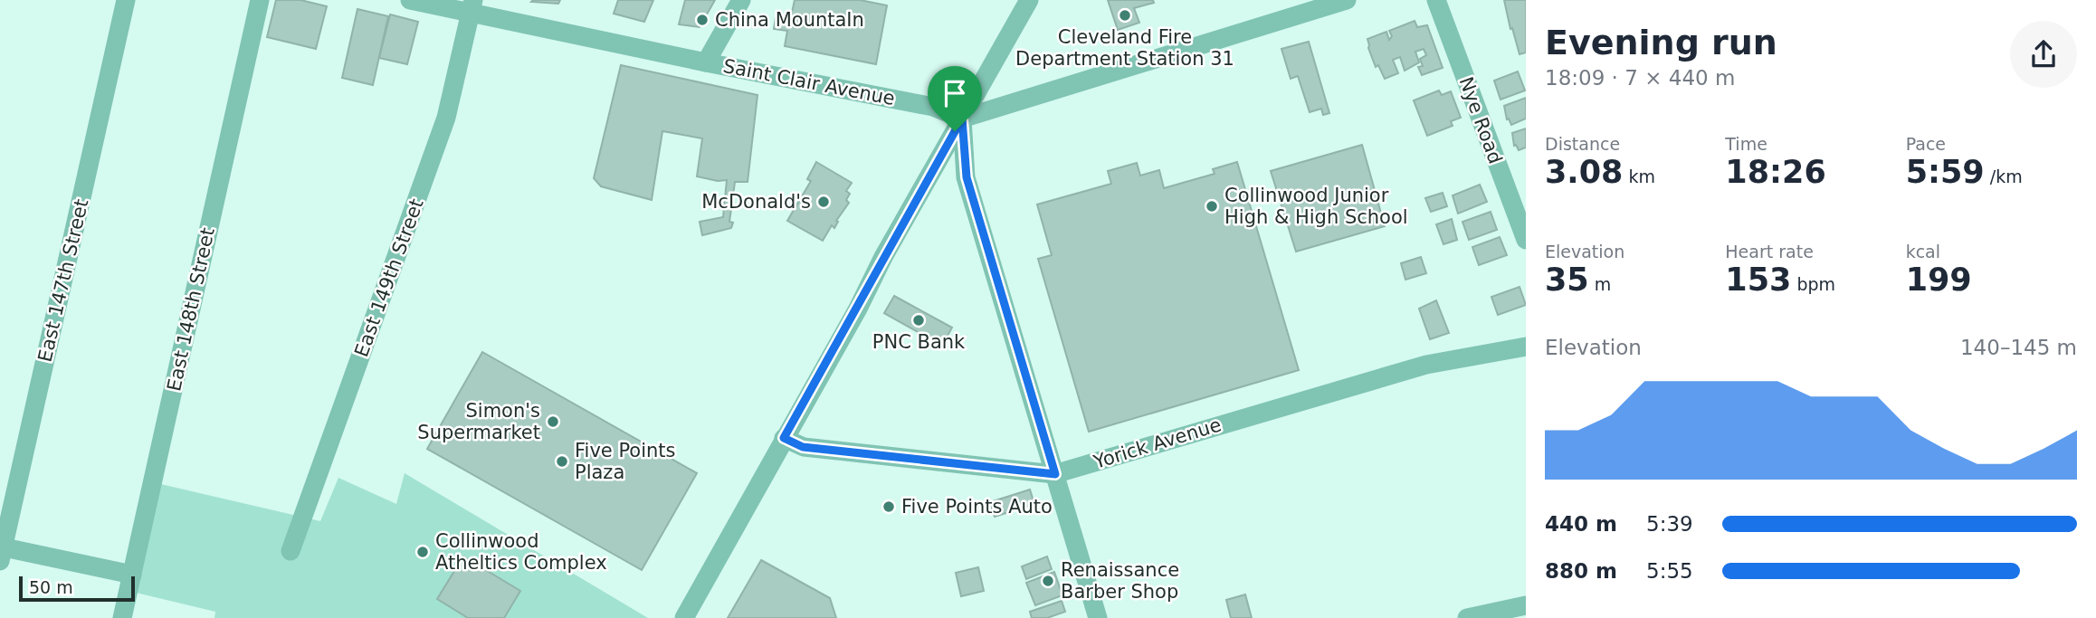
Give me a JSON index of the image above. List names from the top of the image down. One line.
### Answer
{"streets":{"street":["Saint Clair Avenue","Nye Road","East 149th Street","East 147th Street","East 148th Street","Yorick Avenue"]},"crossings":[["Saint Clair Avenue","East 149th Street"]],"places":["Cleveland Fire Department Station 31","China MountaIn","McDonald's","Collinwood Junior High & High School","PNC Bank","Simon's Supermarket","Five Points Plaza","Five Points Auto","Collinwood Atheltics Complex","Renaissance Barber Shop"],"scale_bar":"50 m","page":{"heading":["Evening run","18:09 · 7 × 440 m"],"stats":[["Distance","3.08 km"],["Time","18:26"],["Pace","5:59 /km"],["Elevation","35 m"],["Heart rate","153 bpm"],["kcal","199"]],"chart":["Elevation","140–145 m"],"list":[{"name":"440 m","note":"5:39"},{"name":"880 m","note":"5:55"}],"scale":"50 m"}}
